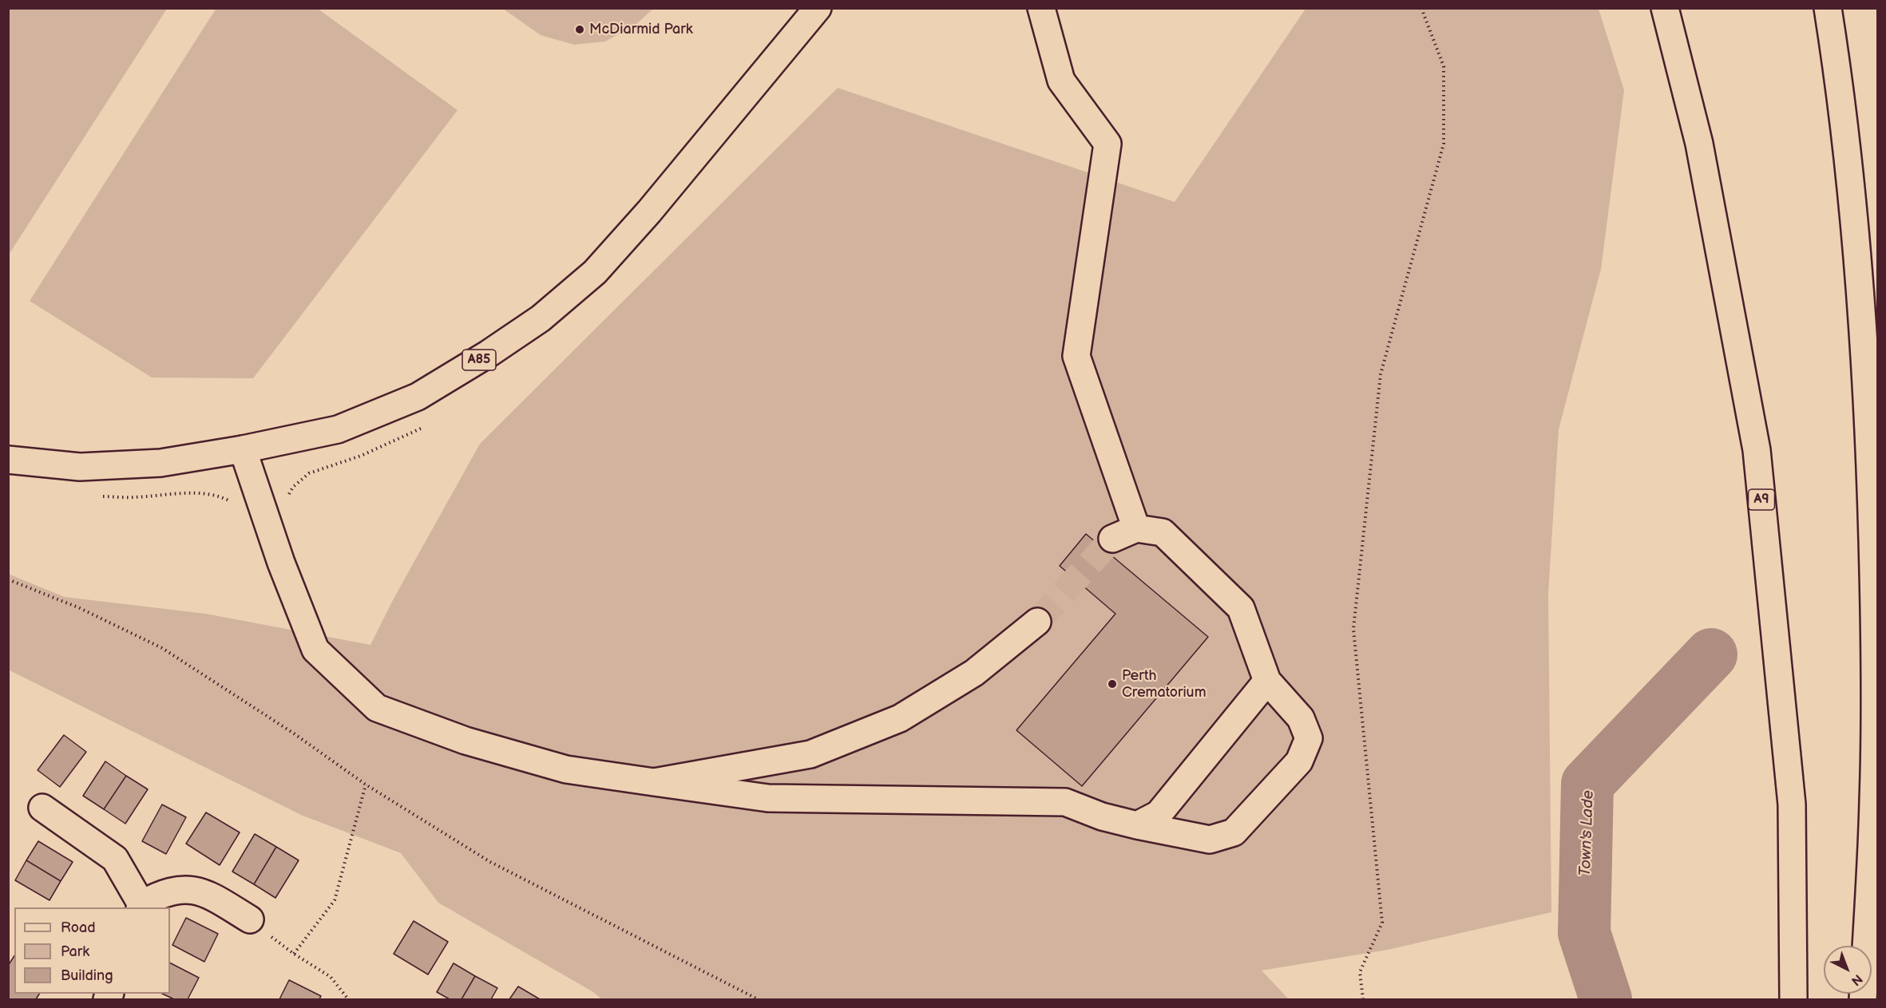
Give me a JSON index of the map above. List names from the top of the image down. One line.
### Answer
{"streets":{"main road":["A85","A9"]},"water":["Town's Lade"],"places":["McDiarmid Park","Perth Crematorium"],"legend":["Road","Park","Building"],"north":"bottom right"}
